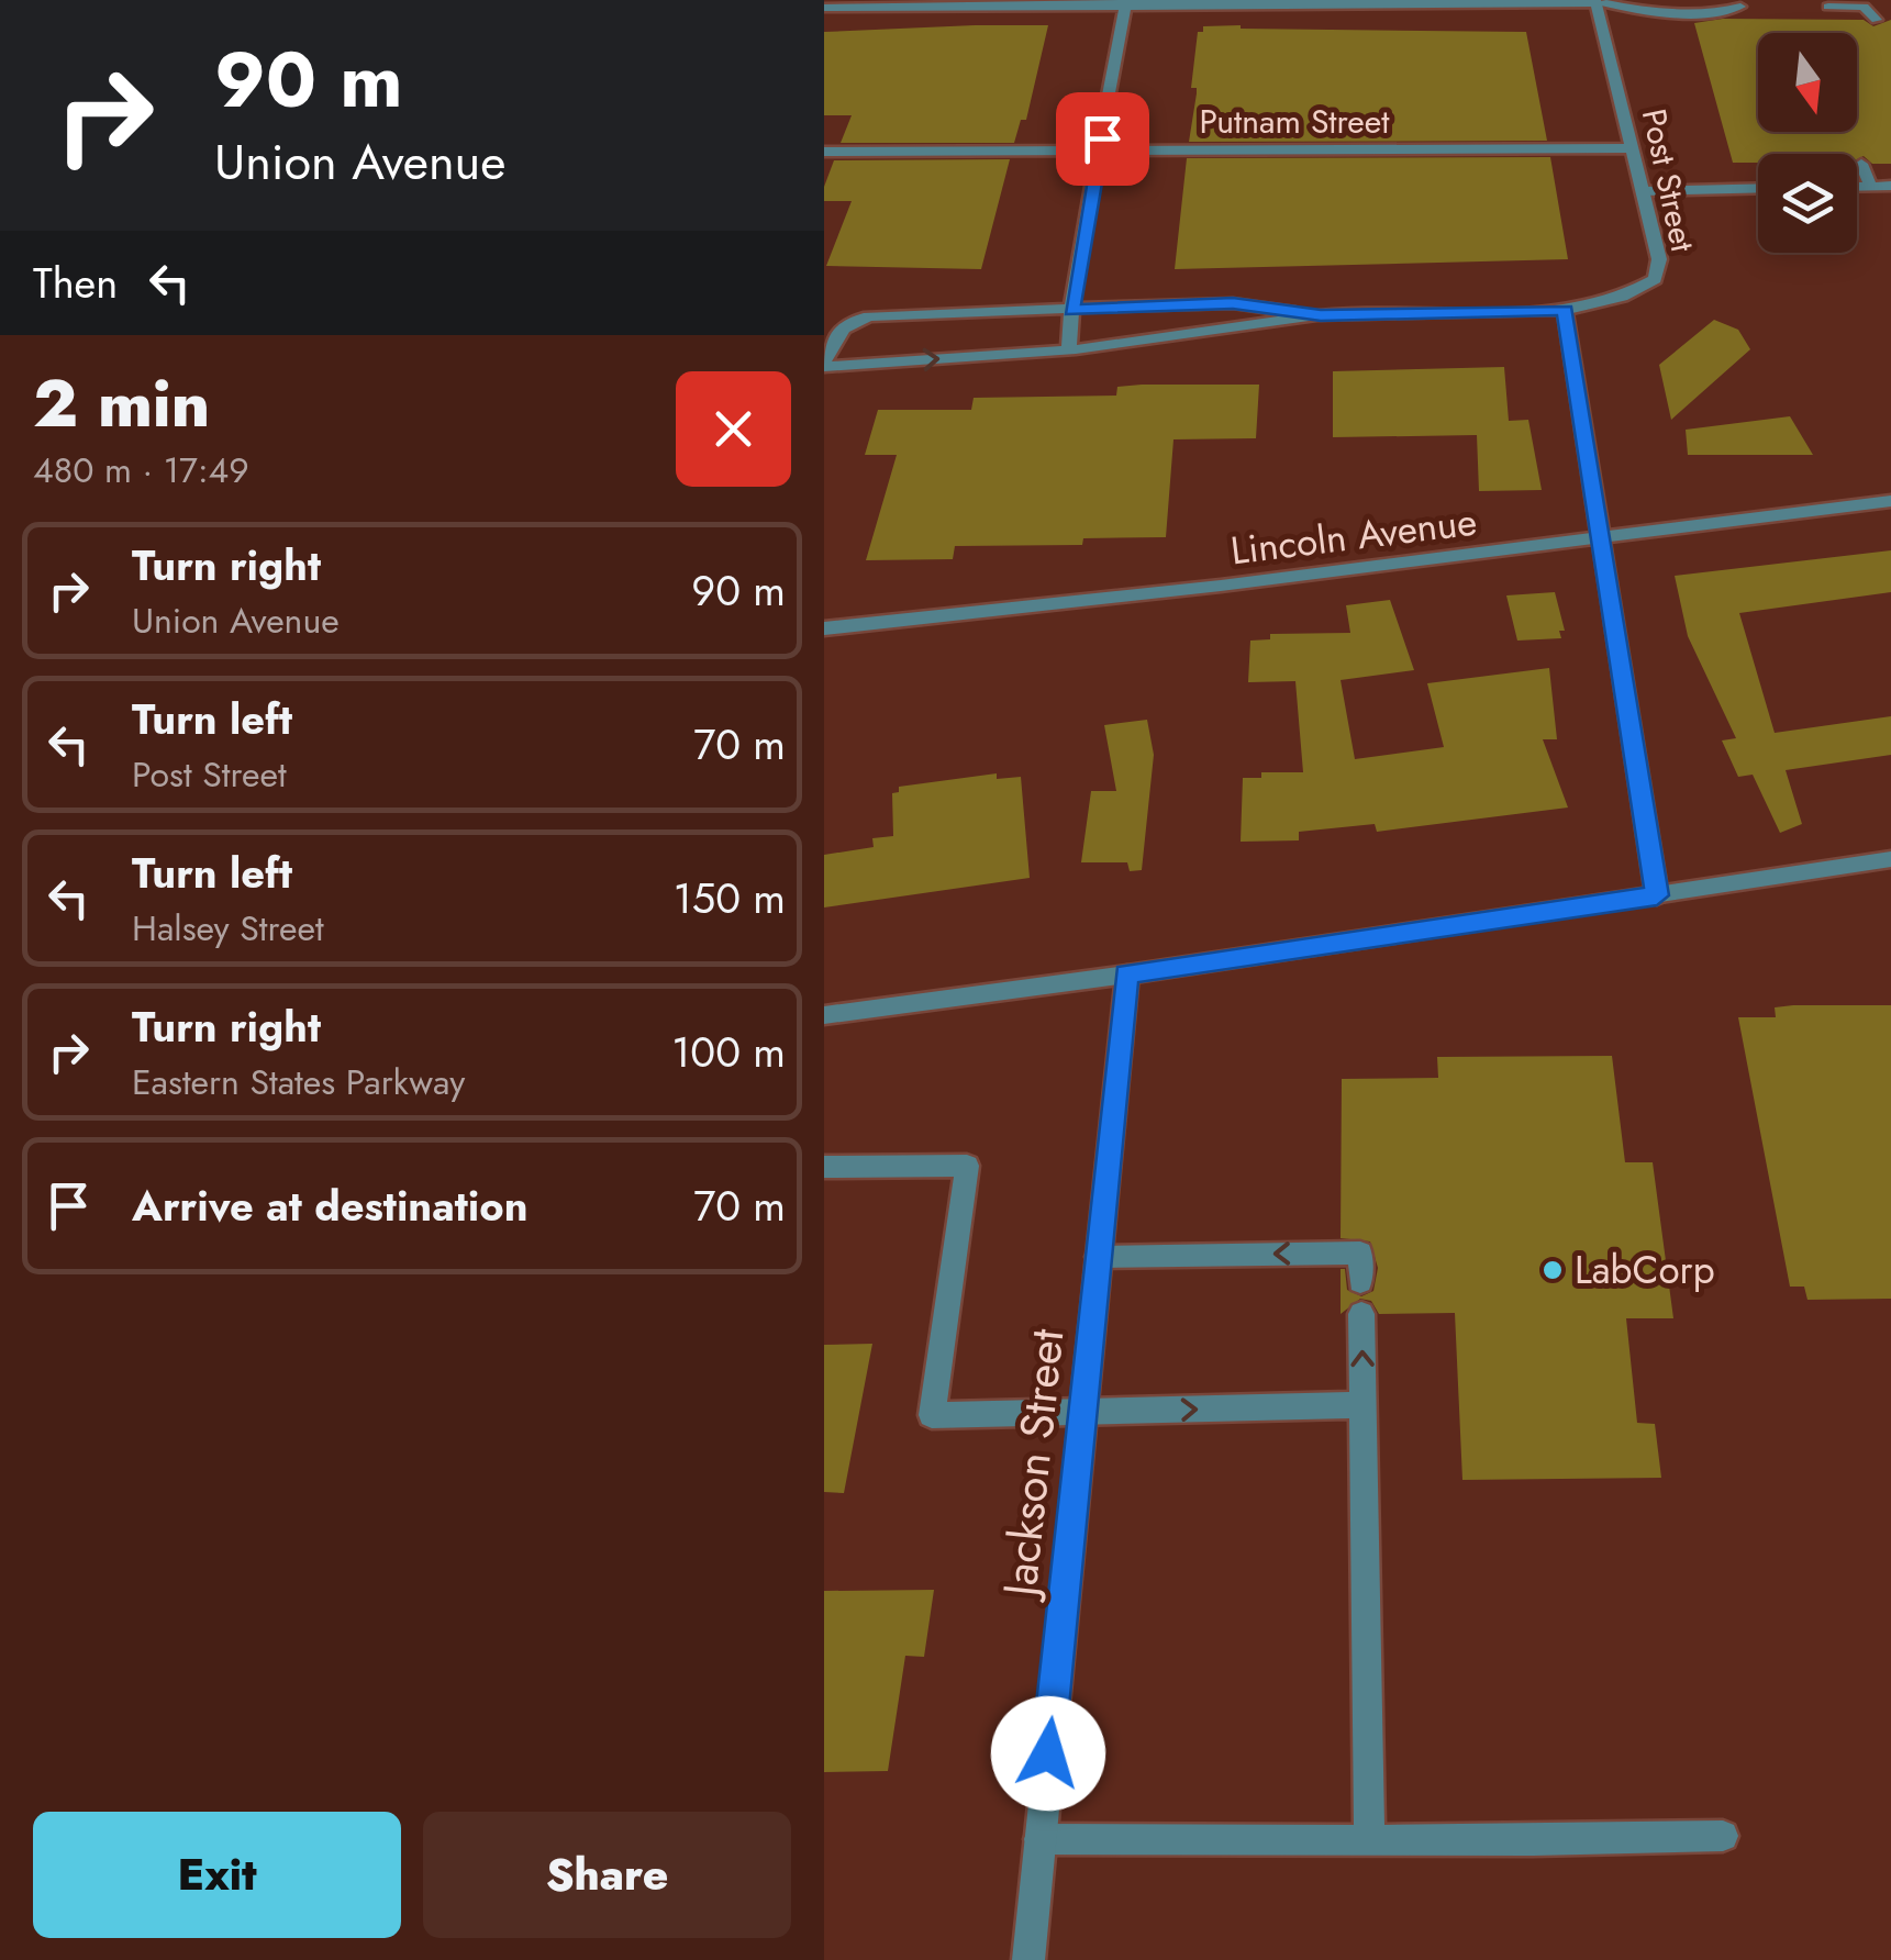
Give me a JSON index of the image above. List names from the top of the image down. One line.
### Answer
{"streets":{"street":["Putnam Street","Post Street","Lincoln Avenue","Jackson Street"]},"crossings":[["Putnam Street","Post Street"]],"places":["LabCorp"],"north":"bottom","page":{"turn":["90 m","Union Avenue"],"then":"Then","heading":["2 min","480 m · 17:49"],"list":[{"name":"Turn right","note":"Union Avenue","value":"90 m"},{"name":"Turn left","note":"Post Street","value":"70 m"},{"name":"Turn left","note":"Halsey Street","value":"150 m"},{"name":"Turn right","note":"Eastern States Parkway","value":"100 m"},{"name":"Arrive at destination","value":"70 m"}],"buttons":["Exit","Share"]}}
